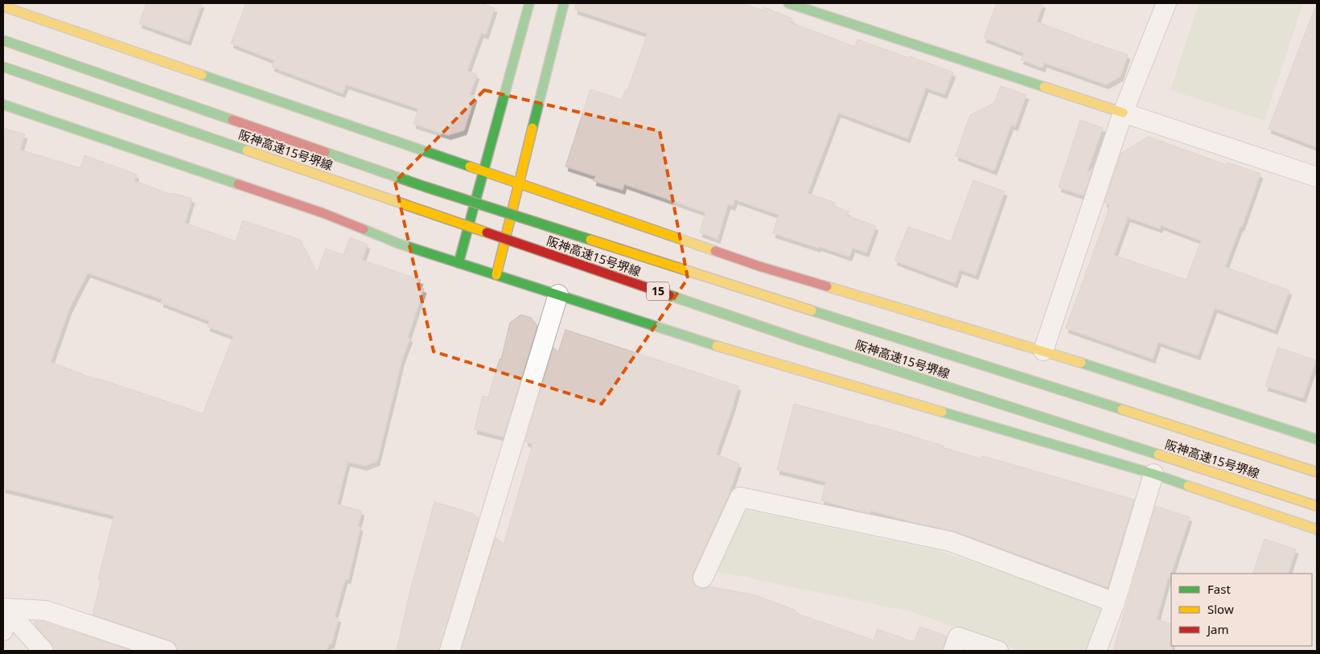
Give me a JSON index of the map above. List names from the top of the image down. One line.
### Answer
{"streets":{"main road":["阪神高速15号堺線","15"]},"legend":["Fast","Slow","Jam"]}
